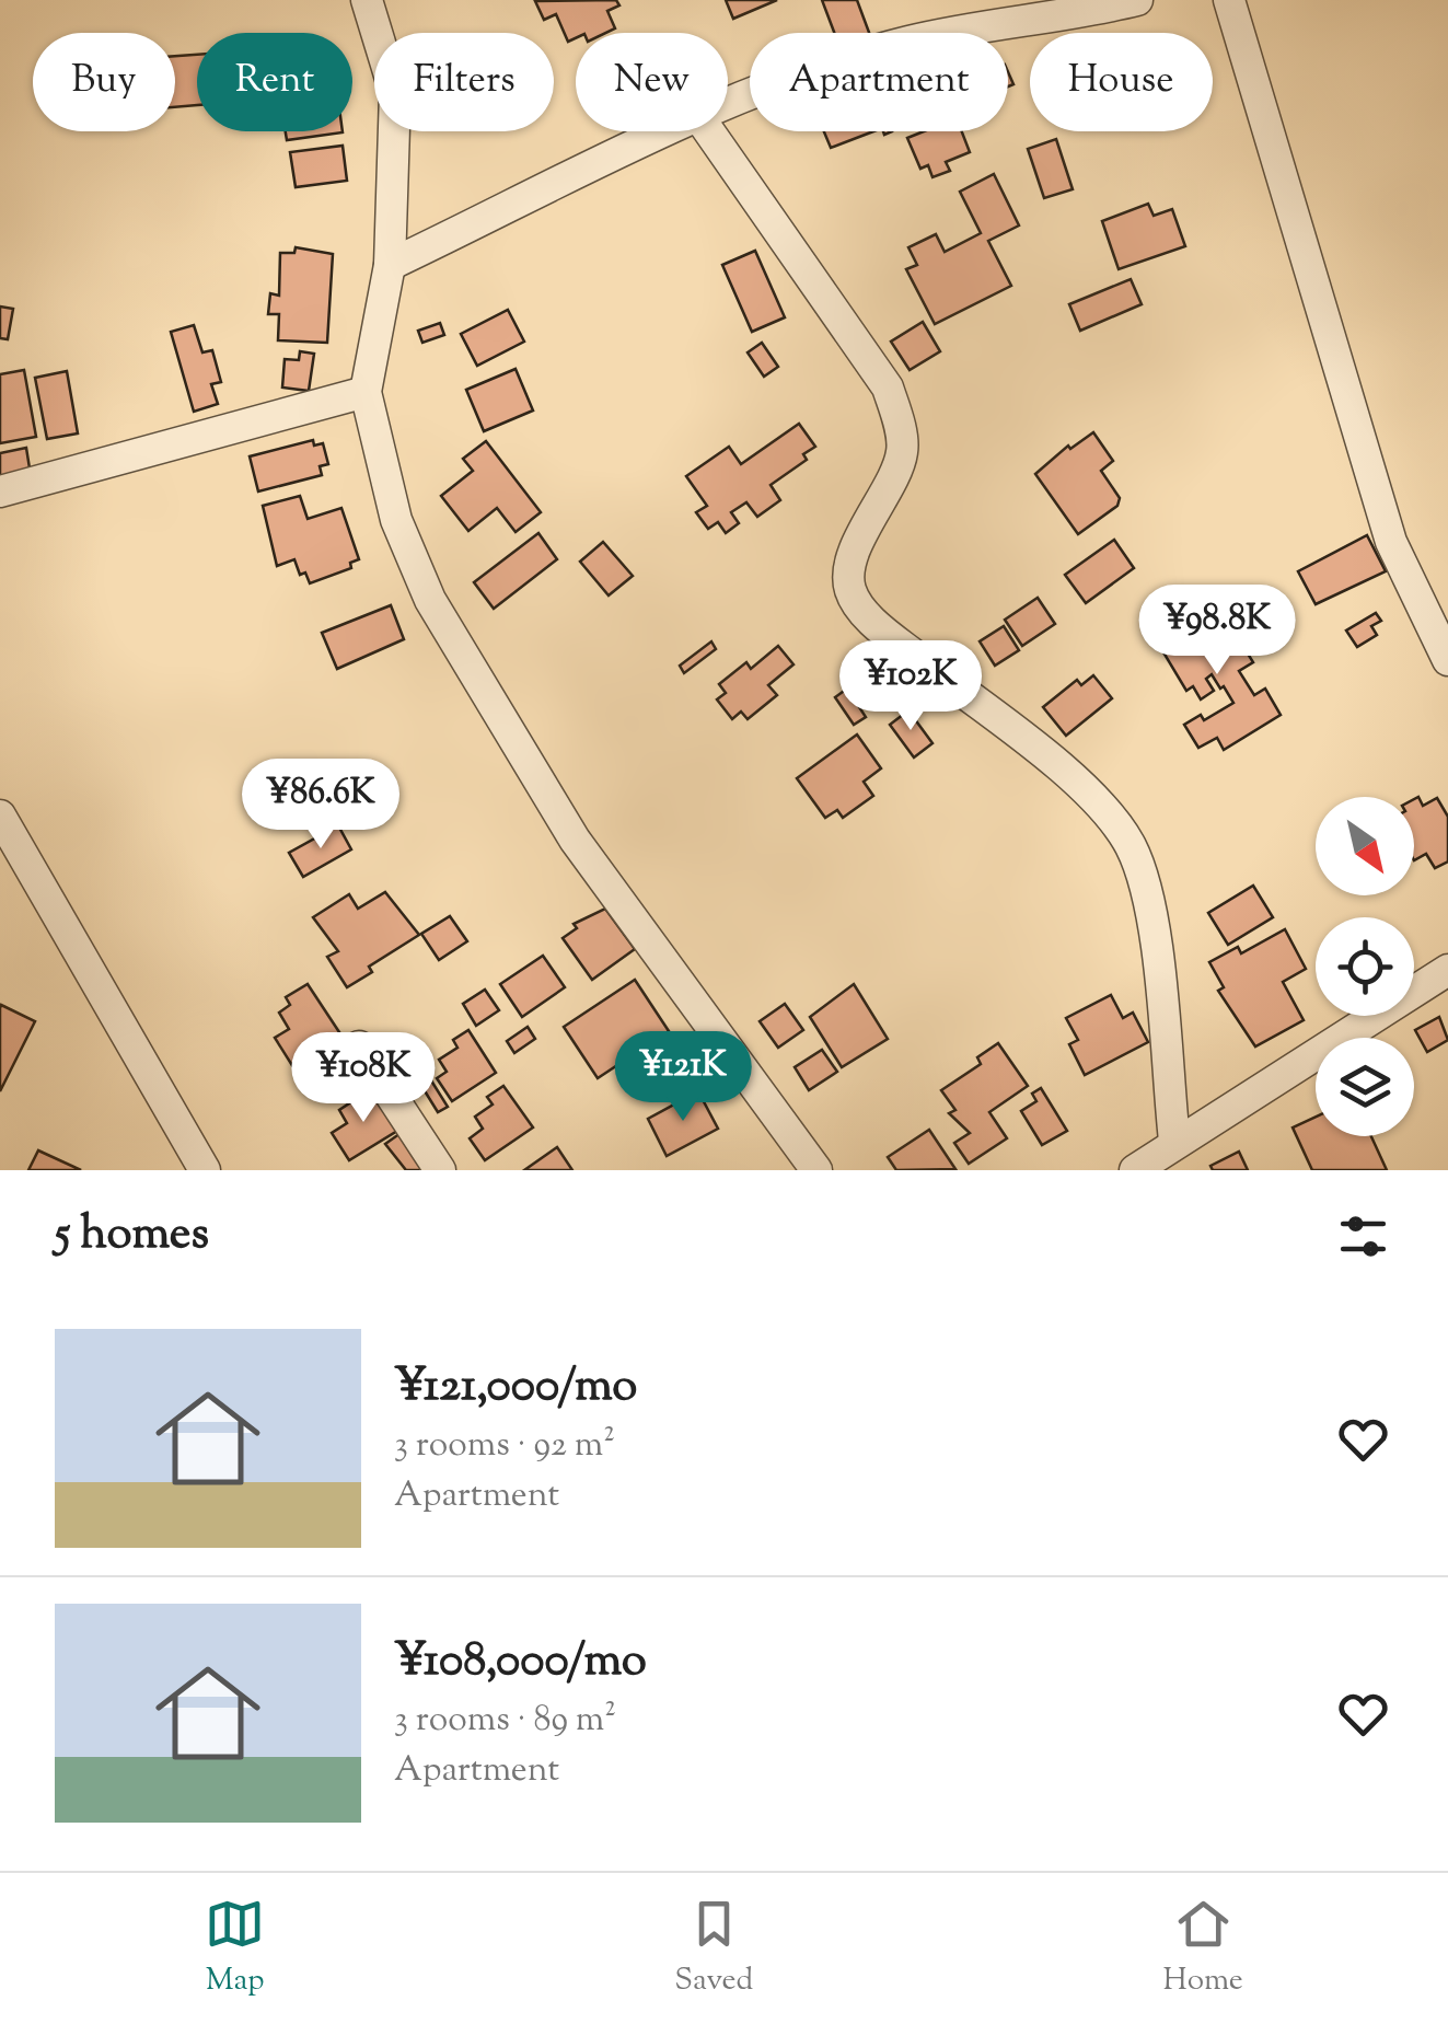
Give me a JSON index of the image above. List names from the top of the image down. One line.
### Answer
{"north":"bottom right","page":{"chip":["Buy","Rent","Filters","New","Apartment","House"],"price":["¥98.8K","¥102K","¥86.6K","¥121K","¥108K"],"heading":"5 homes","list":[{"name":"¥121,000/mo","note":"3 rooms · 92 m² · Apartment"},{"name":"¥108,000/mo","note":"3 rooms · 89 m² · Apartment"}],"tabs":["Map","Saved","Home"]}}
